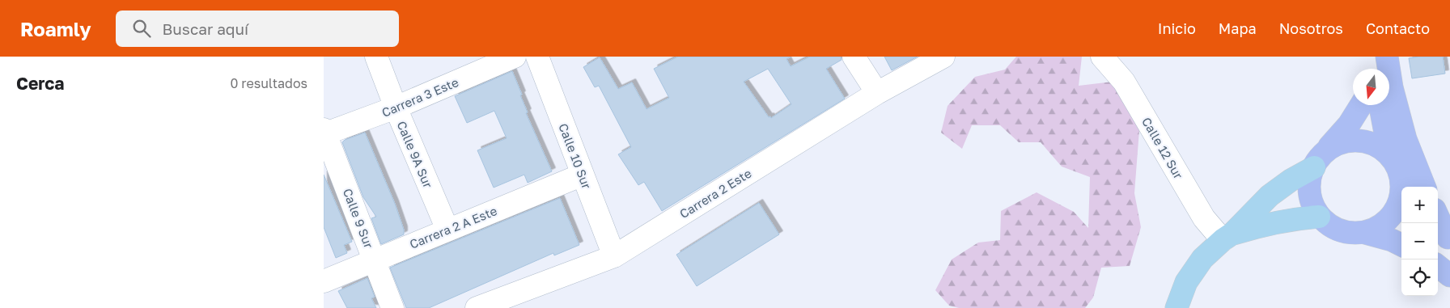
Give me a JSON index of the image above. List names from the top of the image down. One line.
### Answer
{"streets":{"street":["Carrera 3 Este","Calle 12 Sur","Calle 9A Sur","Calle 10 Sur","Carrera 2 Este","Calle 9 Sur","Carrera 2 A Este"]},"crossings":[["Carrera 3 Este","Calle 9A Sur"],["Carrera 3 Este","Calle 9 Sur"],["Calle 9A Sur","Carrera 2 A Este"],["Calle 10 Sur","Carrera 2 Este"],["Calle 10 Sur","Carrera 2 A Este"],["Calle 9 Sur","Carrera 2 A Este"]],"north":"bottom","page":{"header":"Roamly","search":"Buscar aquí","nav":["Inicio","Mapa","Nosotros","Contacto"],"heading":["Cerca","0 resultados"],"map_buttons":["+","−"]}}
